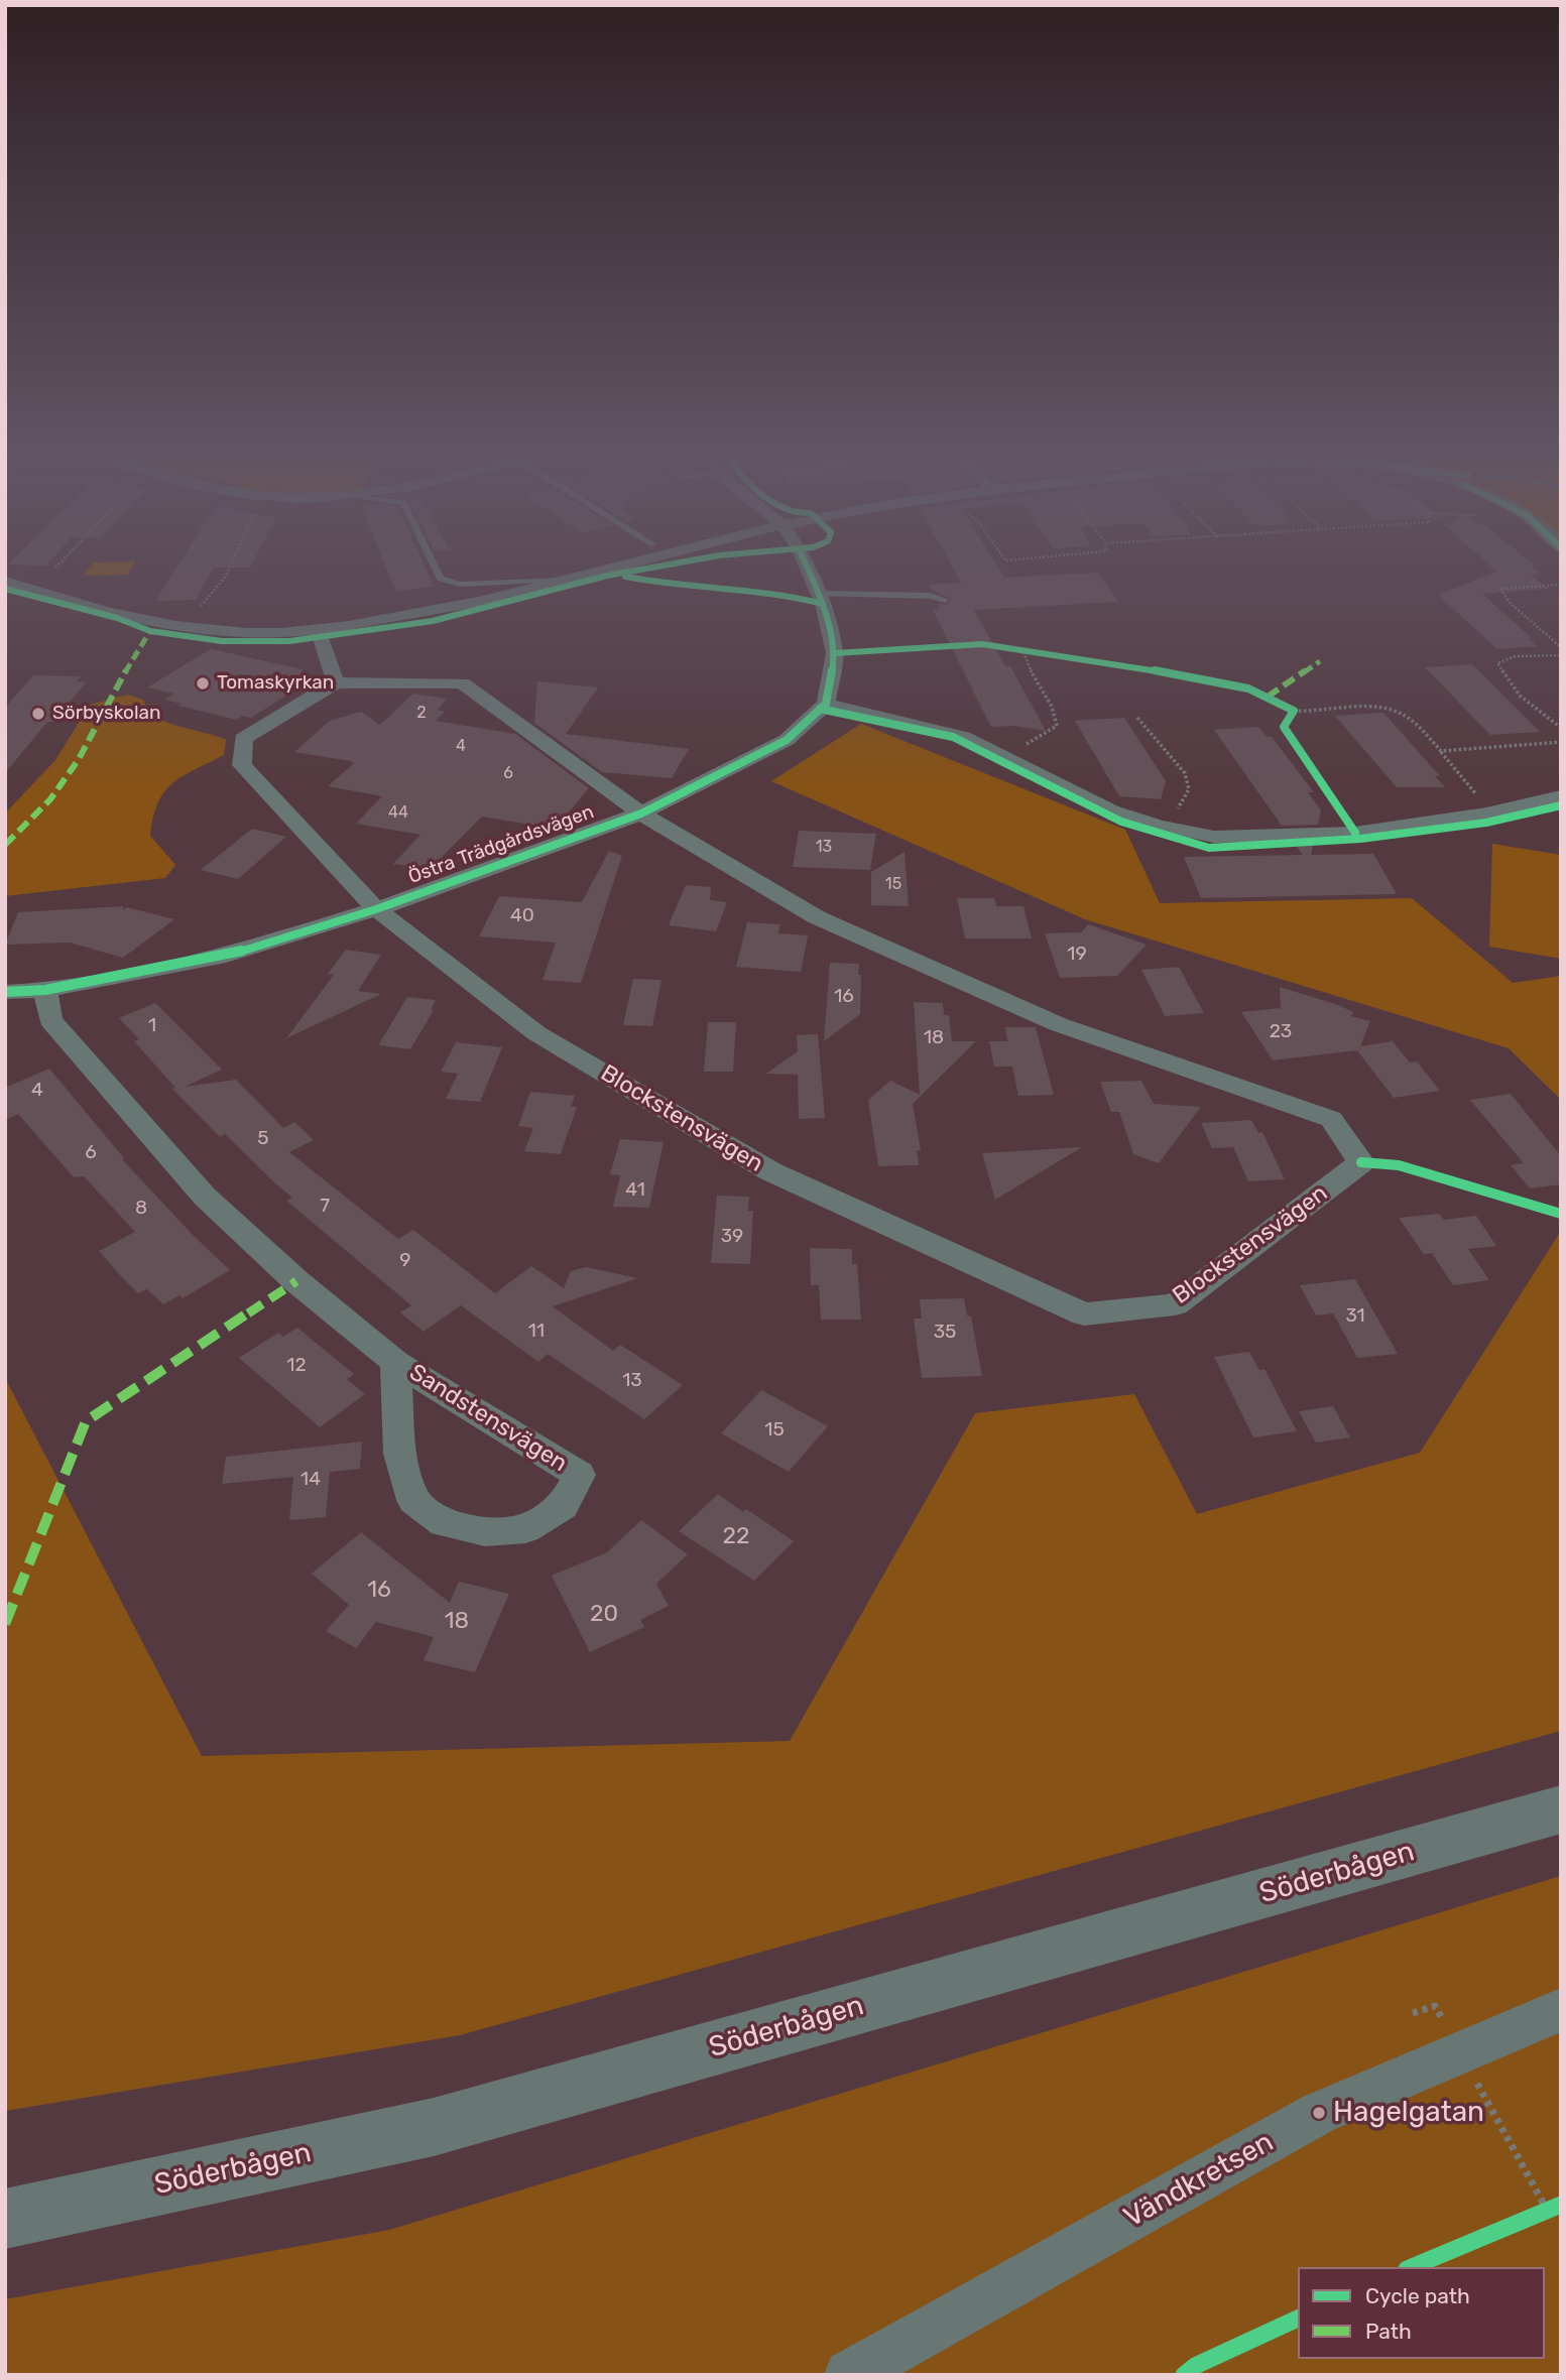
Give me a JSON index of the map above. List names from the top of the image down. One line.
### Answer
{"streets":{"street":["Östra Trädgårdsvägen","Blockstensvägen","Sandstensvägen","Söderbågen","Vändkretsen"]},"crossings":[["Östra Trädgårdsvägen","Blockstensvägen"],["Östra Trädgårdsvägen","Sandstensvägen"]],"places":["Tomaskyrkan","Sörbyskolan","Hagelgatan"],"house_numbers":["2","4","6","44","13","15","40","19","16","1","23","18","4","5","6","41","7","8","39","9","31","11","35","12","13","15","14","22","16","20","18"],"legend":["Cycle path","Path"]}
